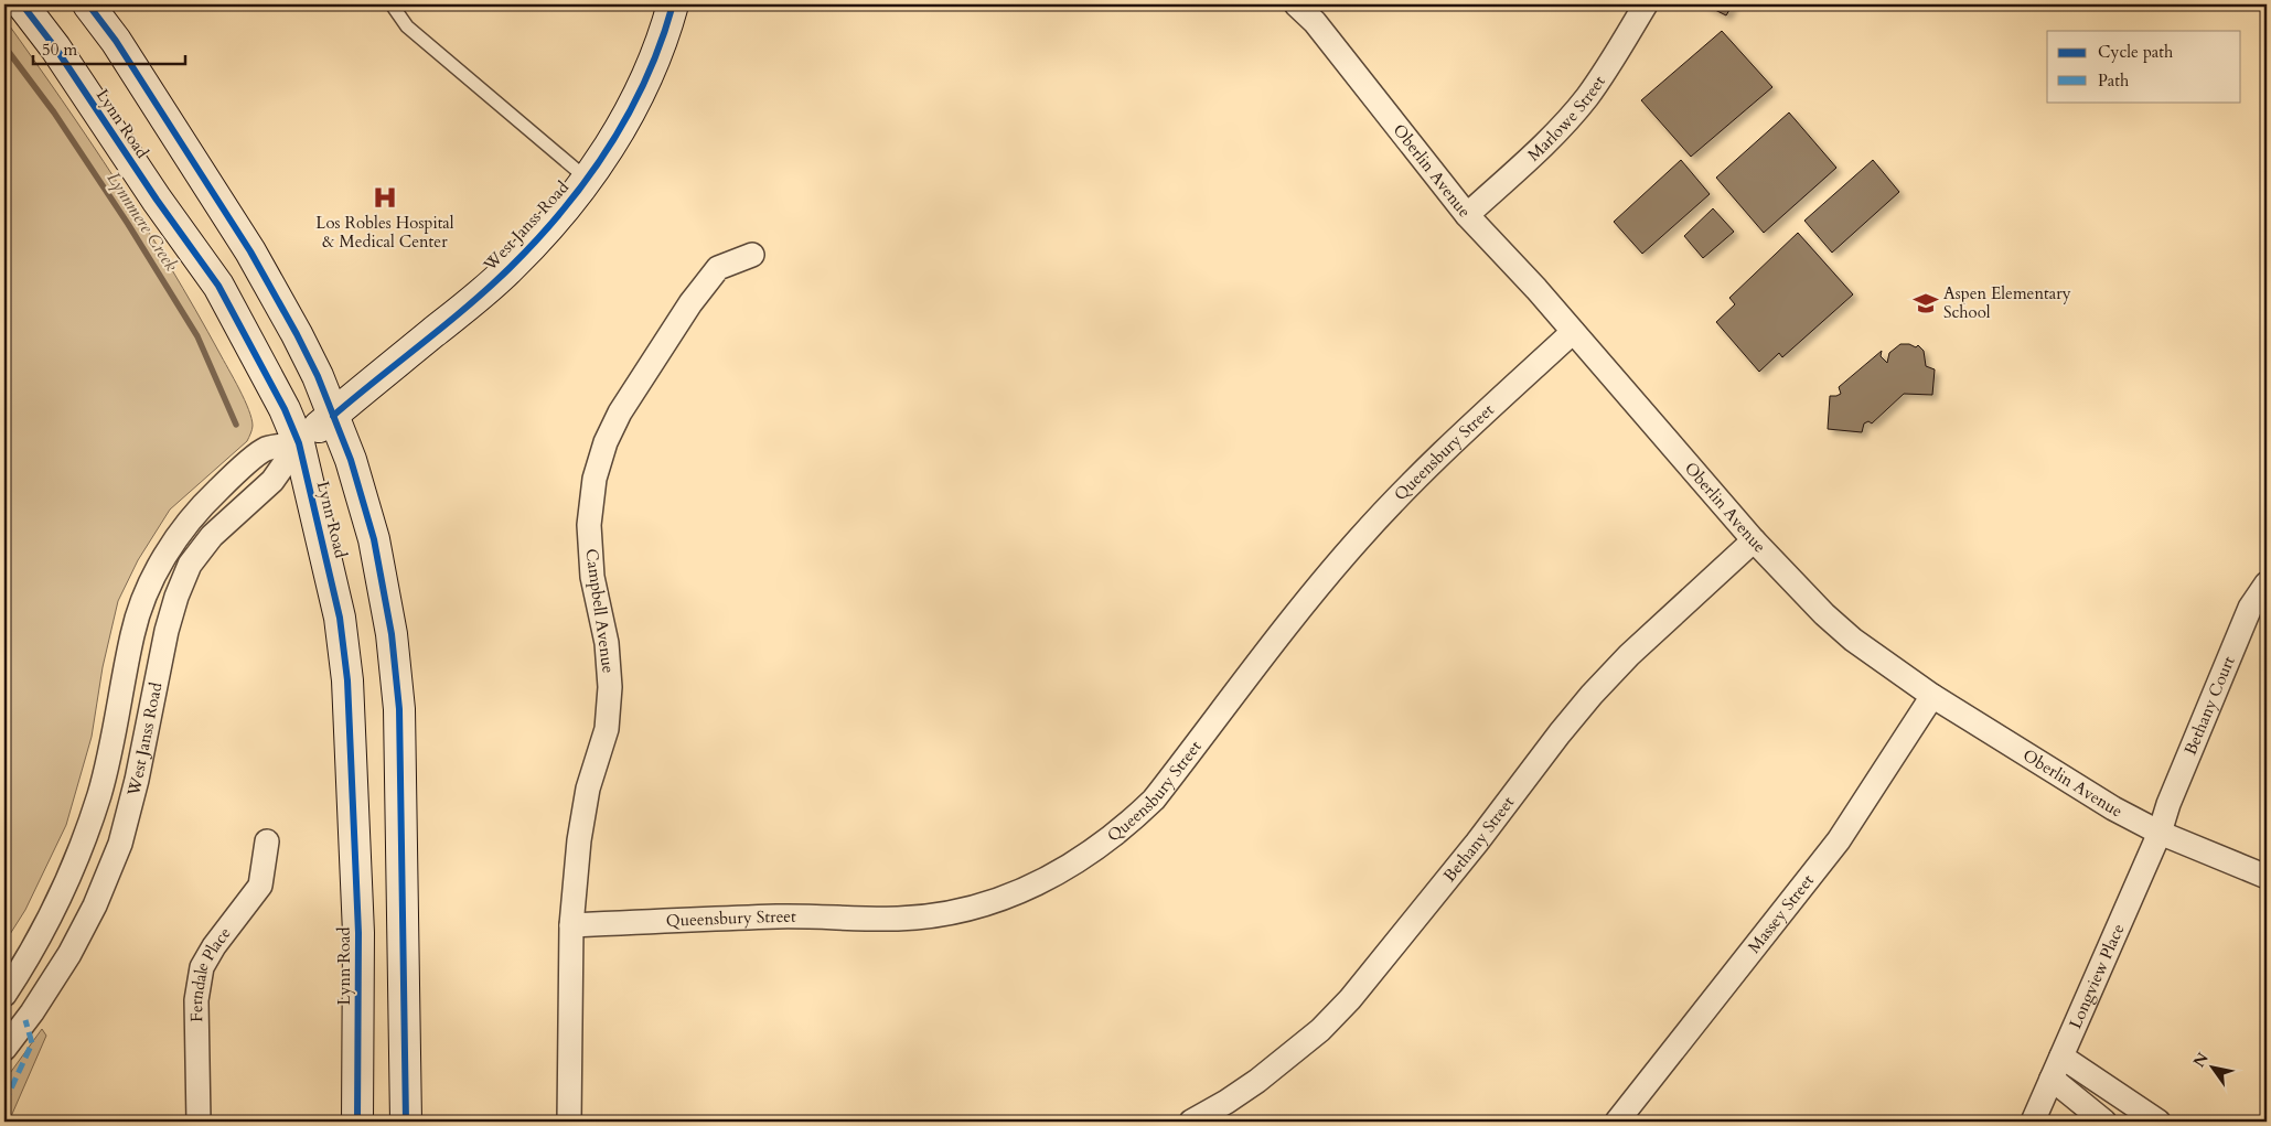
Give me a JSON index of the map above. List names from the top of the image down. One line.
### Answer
{"streets":{"main road":["Lynn Road","West Janss Road"],"street":["Marlowe Street","Oberlin Avenue","Queensbury Street","Campbell Avenue","Bethany Court","Bethany Street","Massey Street","Ferndale Place","Longview Place"]},"crossings":[["Marlowe Street","Oberlin Avenue"],["Lynn Road","West Janss Road"],["Oberlin Avenue","Queensbury Street"],["Oberlin Avenue","Bethany Court"],["Oberlin Avenue","Bethany Street"],["Oberlin Avenue","Massey Street"],["Oberlin Avenue","Longview Place"],["Queensbury Street","Campbell Avenue"],["Bethany Court","Longview Place"]],"water":["Lynnmere Creek"],"places":{"hospital":["Los Robles Hospital & Medical Center"],"school or university":["Aspen Elementary School"]},"legend":["Cycle path","Path"],"scale_bar":"50 m","north":"top left"}
